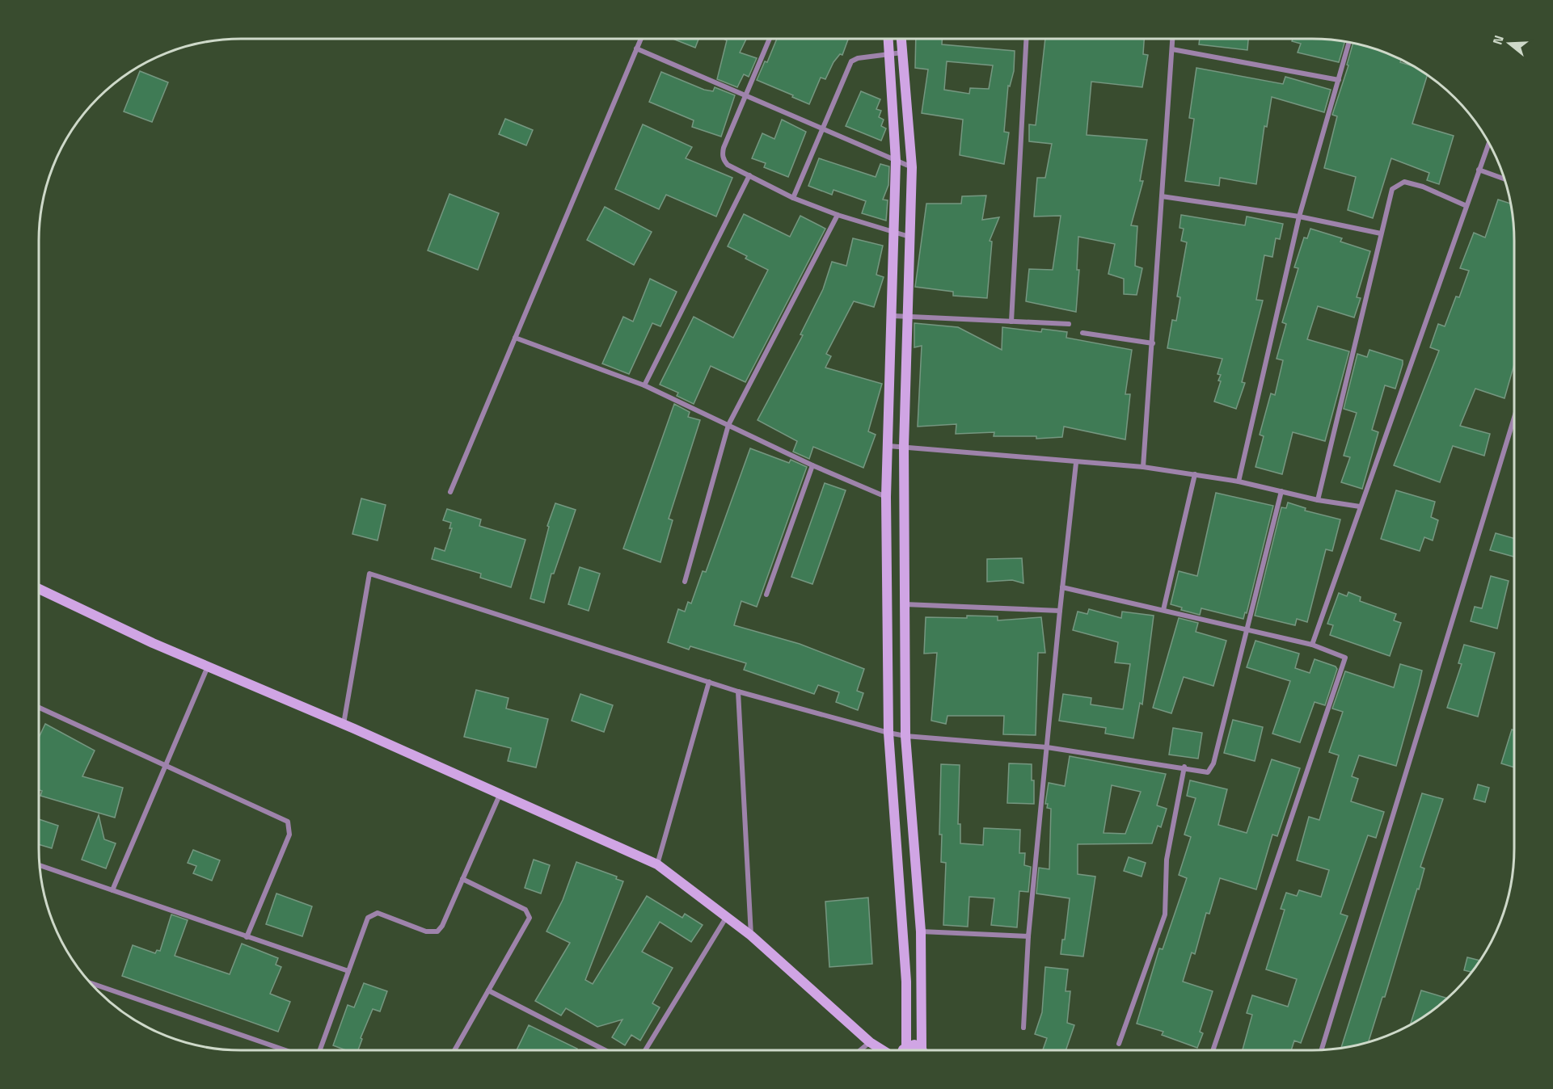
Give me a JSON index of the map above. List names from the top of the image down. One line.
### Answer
{"north":"left"}
